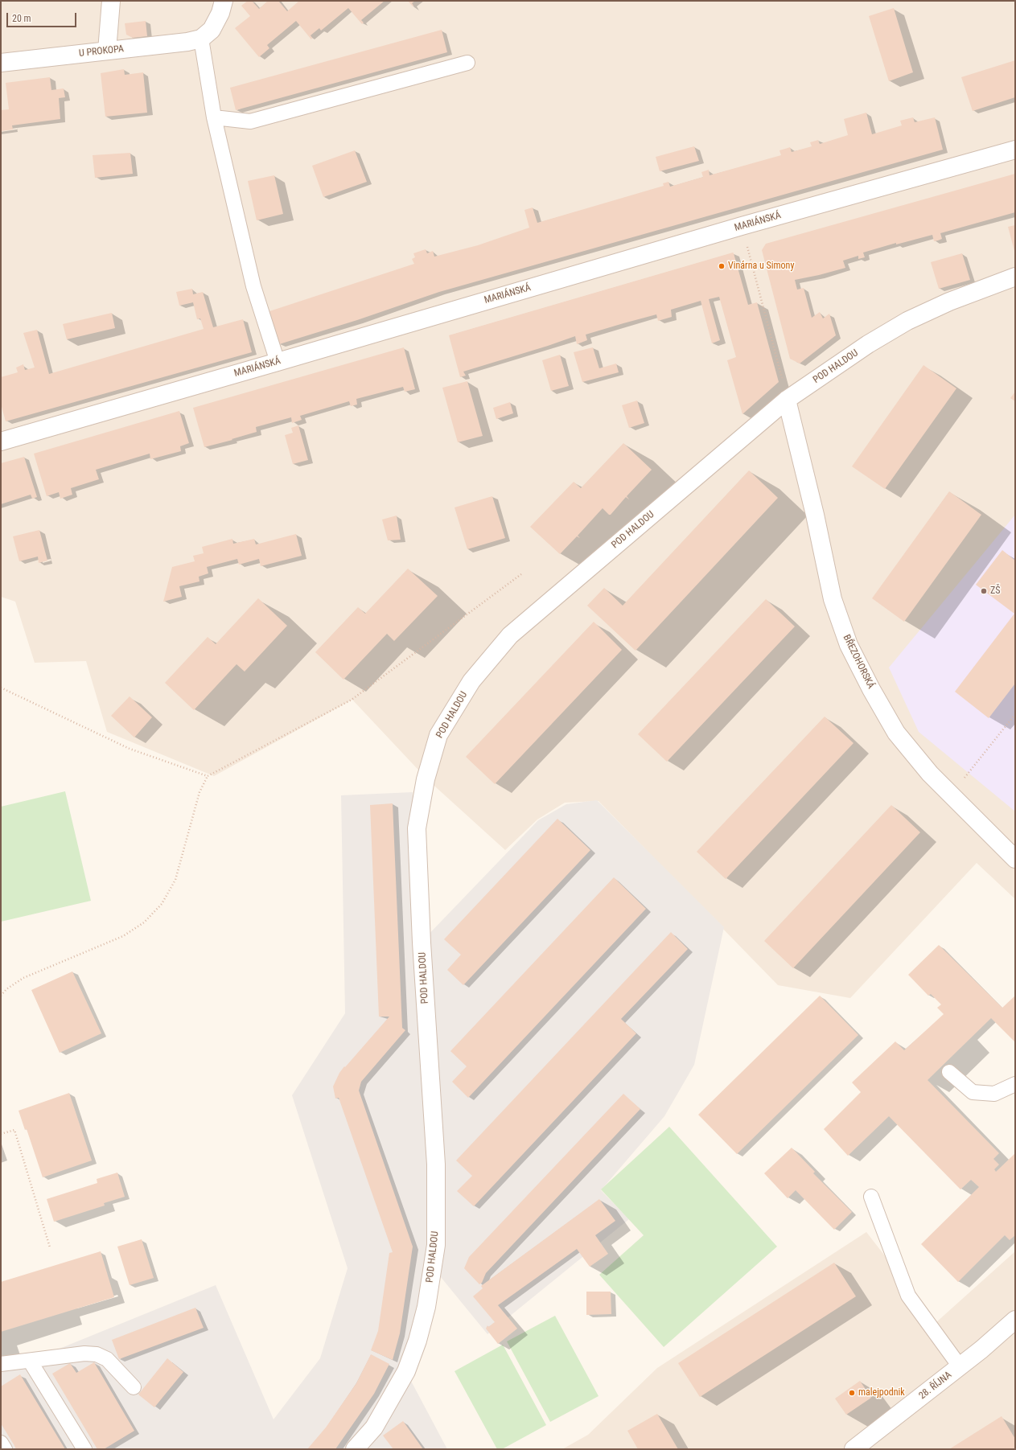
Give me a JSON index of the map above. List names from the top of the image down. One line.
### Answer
{"streets":{"street":["U PROKOPA","MARIÁNSKÁ","POD HALDOU","BŘEZOHORSKÁ","28. ŘÍJNA"]},"crossings":[["POD HALDOU","BŘEZOHORSKÁ"]],"places":["Vinárna u Simony","ZŠ","malejpodnik"],"scale_bar":"20 m"}
